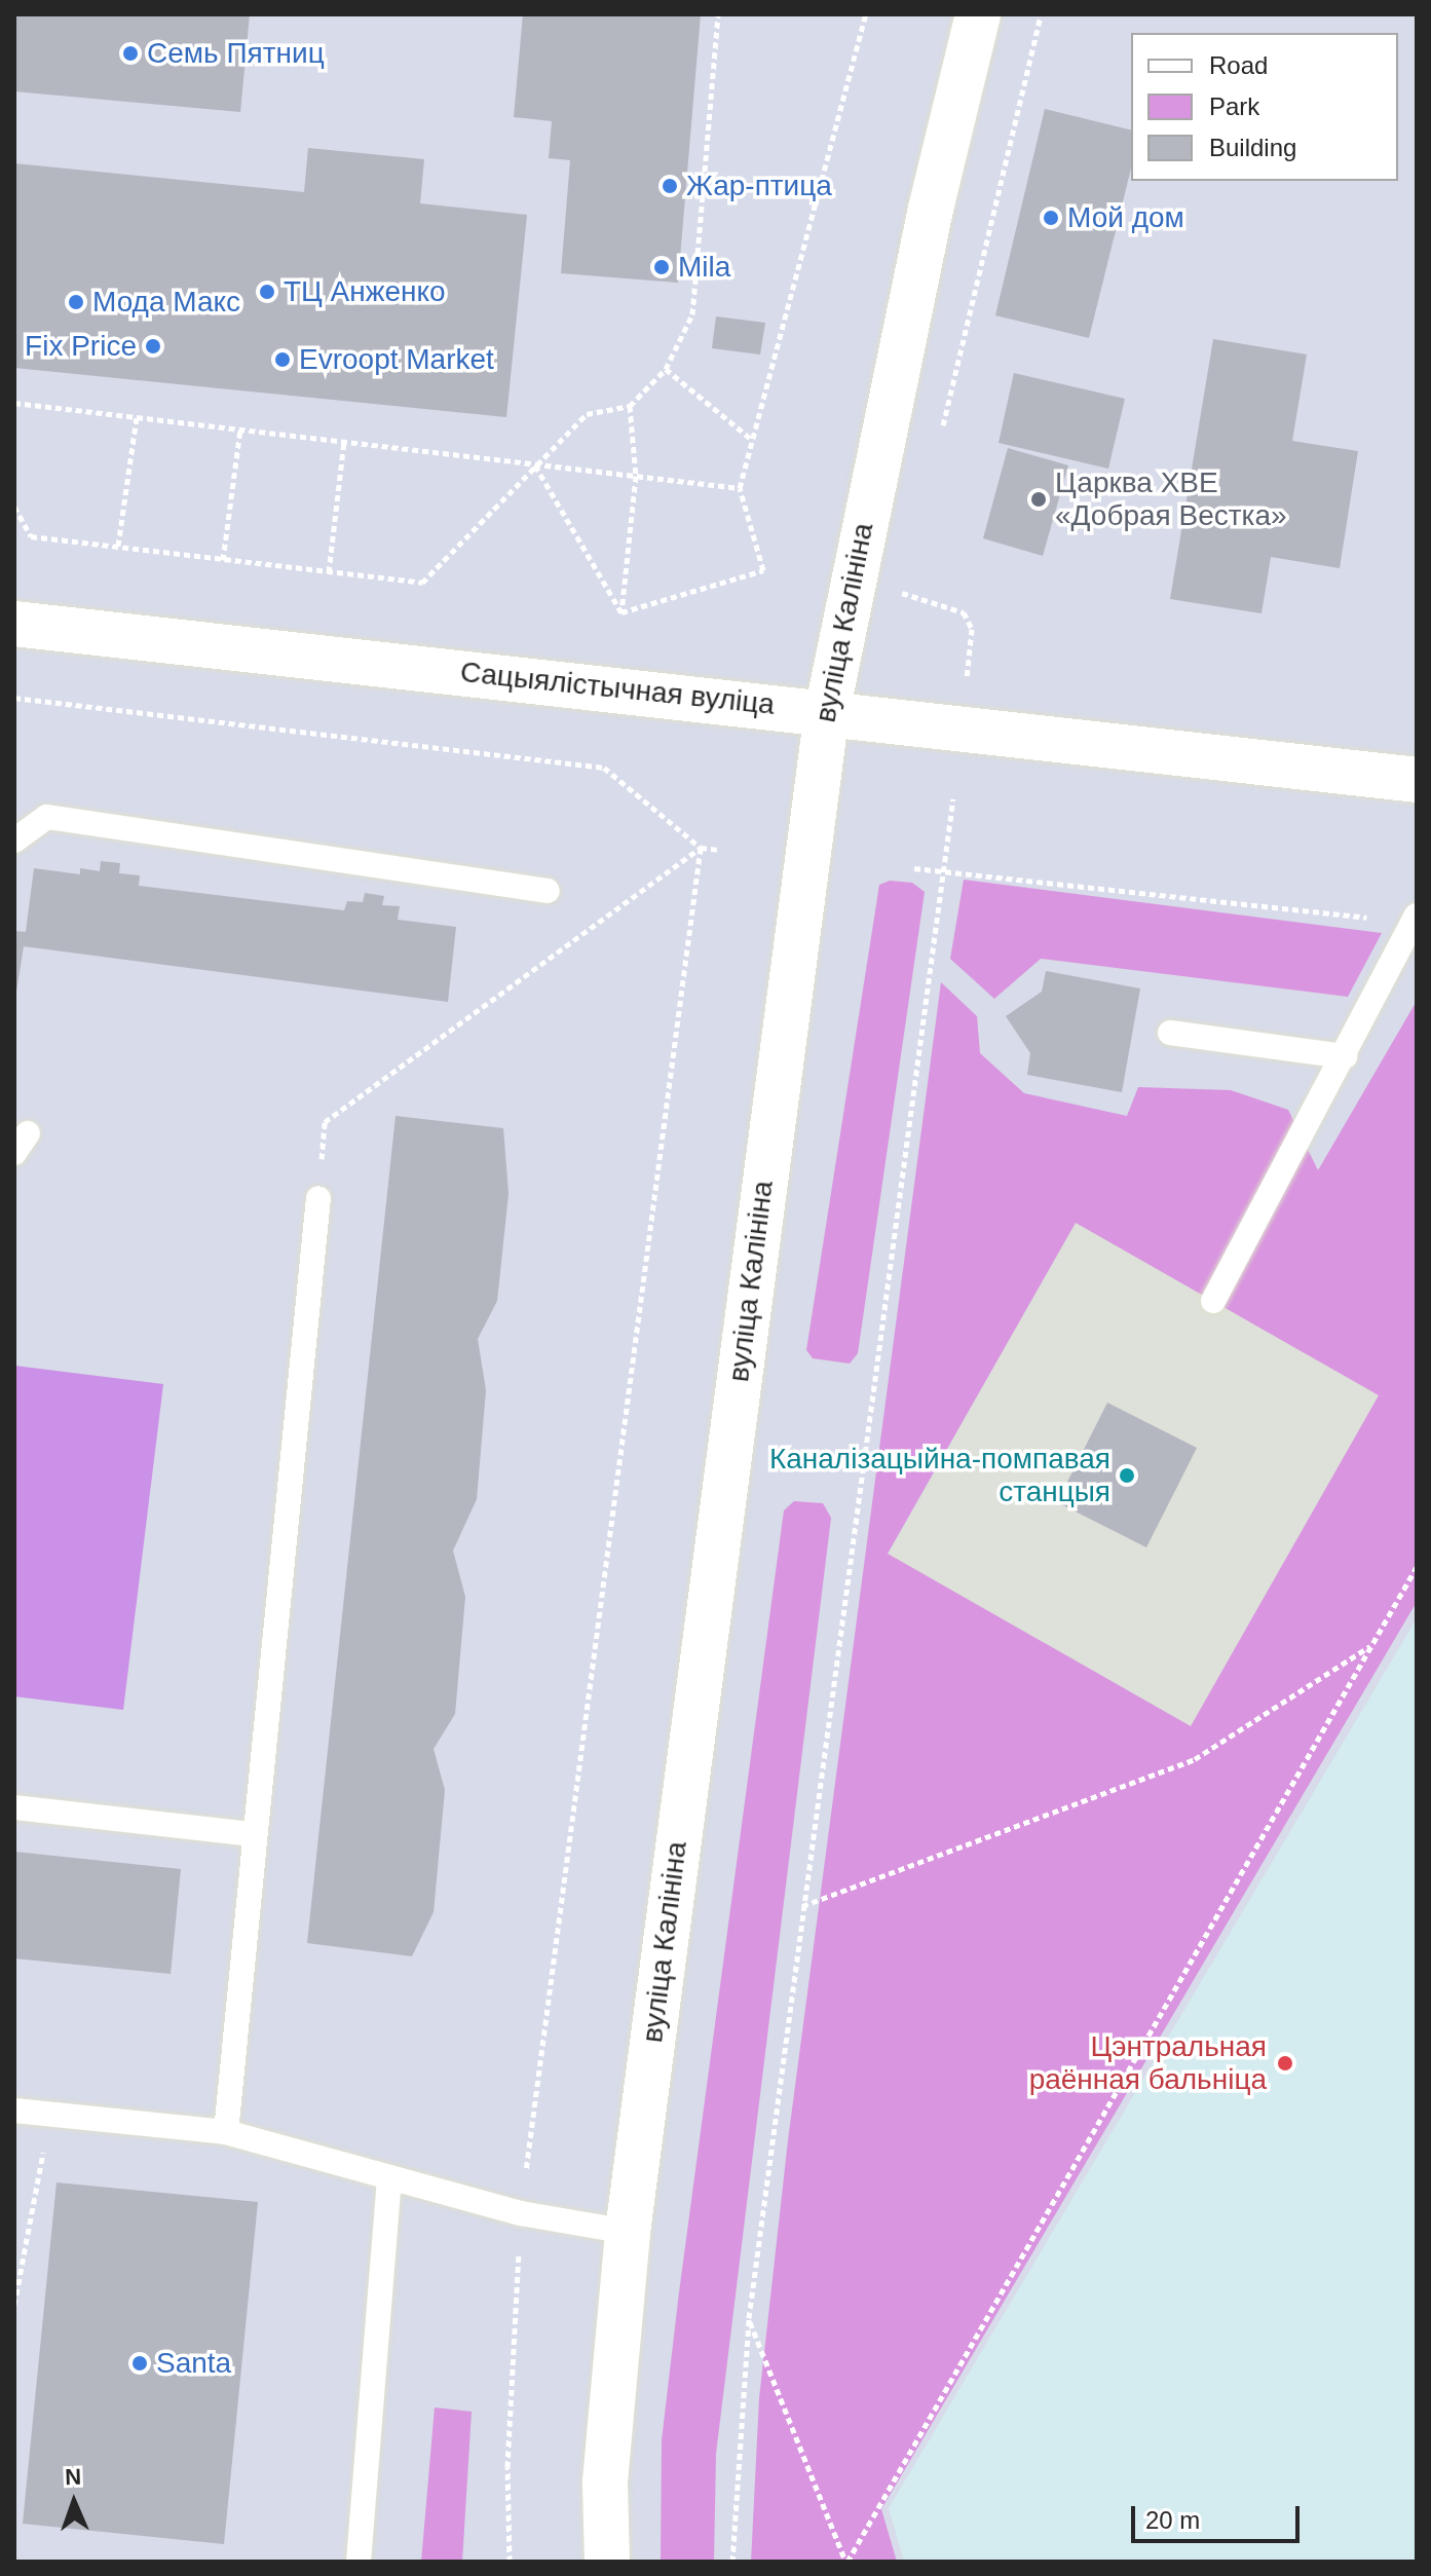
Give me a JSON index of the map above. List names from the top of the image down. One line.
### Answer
{"streets":{"main road":["вуліца Калініна","Сацыялістычная вуліца"]},"crossings":[["вуліца Калініна","Сацыялістычная вуліца"]],"places":["Семь Пятниц","Жар-птица","Мой дом","Mila","ТЦ Анженко","Мода Макс","Fix Price","Evroopt Market","Царква ХВЕ «Добрая Вестка»","Каналізацыйна-помпавая станцыя","Цэнтральная раённая бальніца","Santa"],"legend":["Road","Park","Building"],"scale_bar":"20 m","north":"top"}
